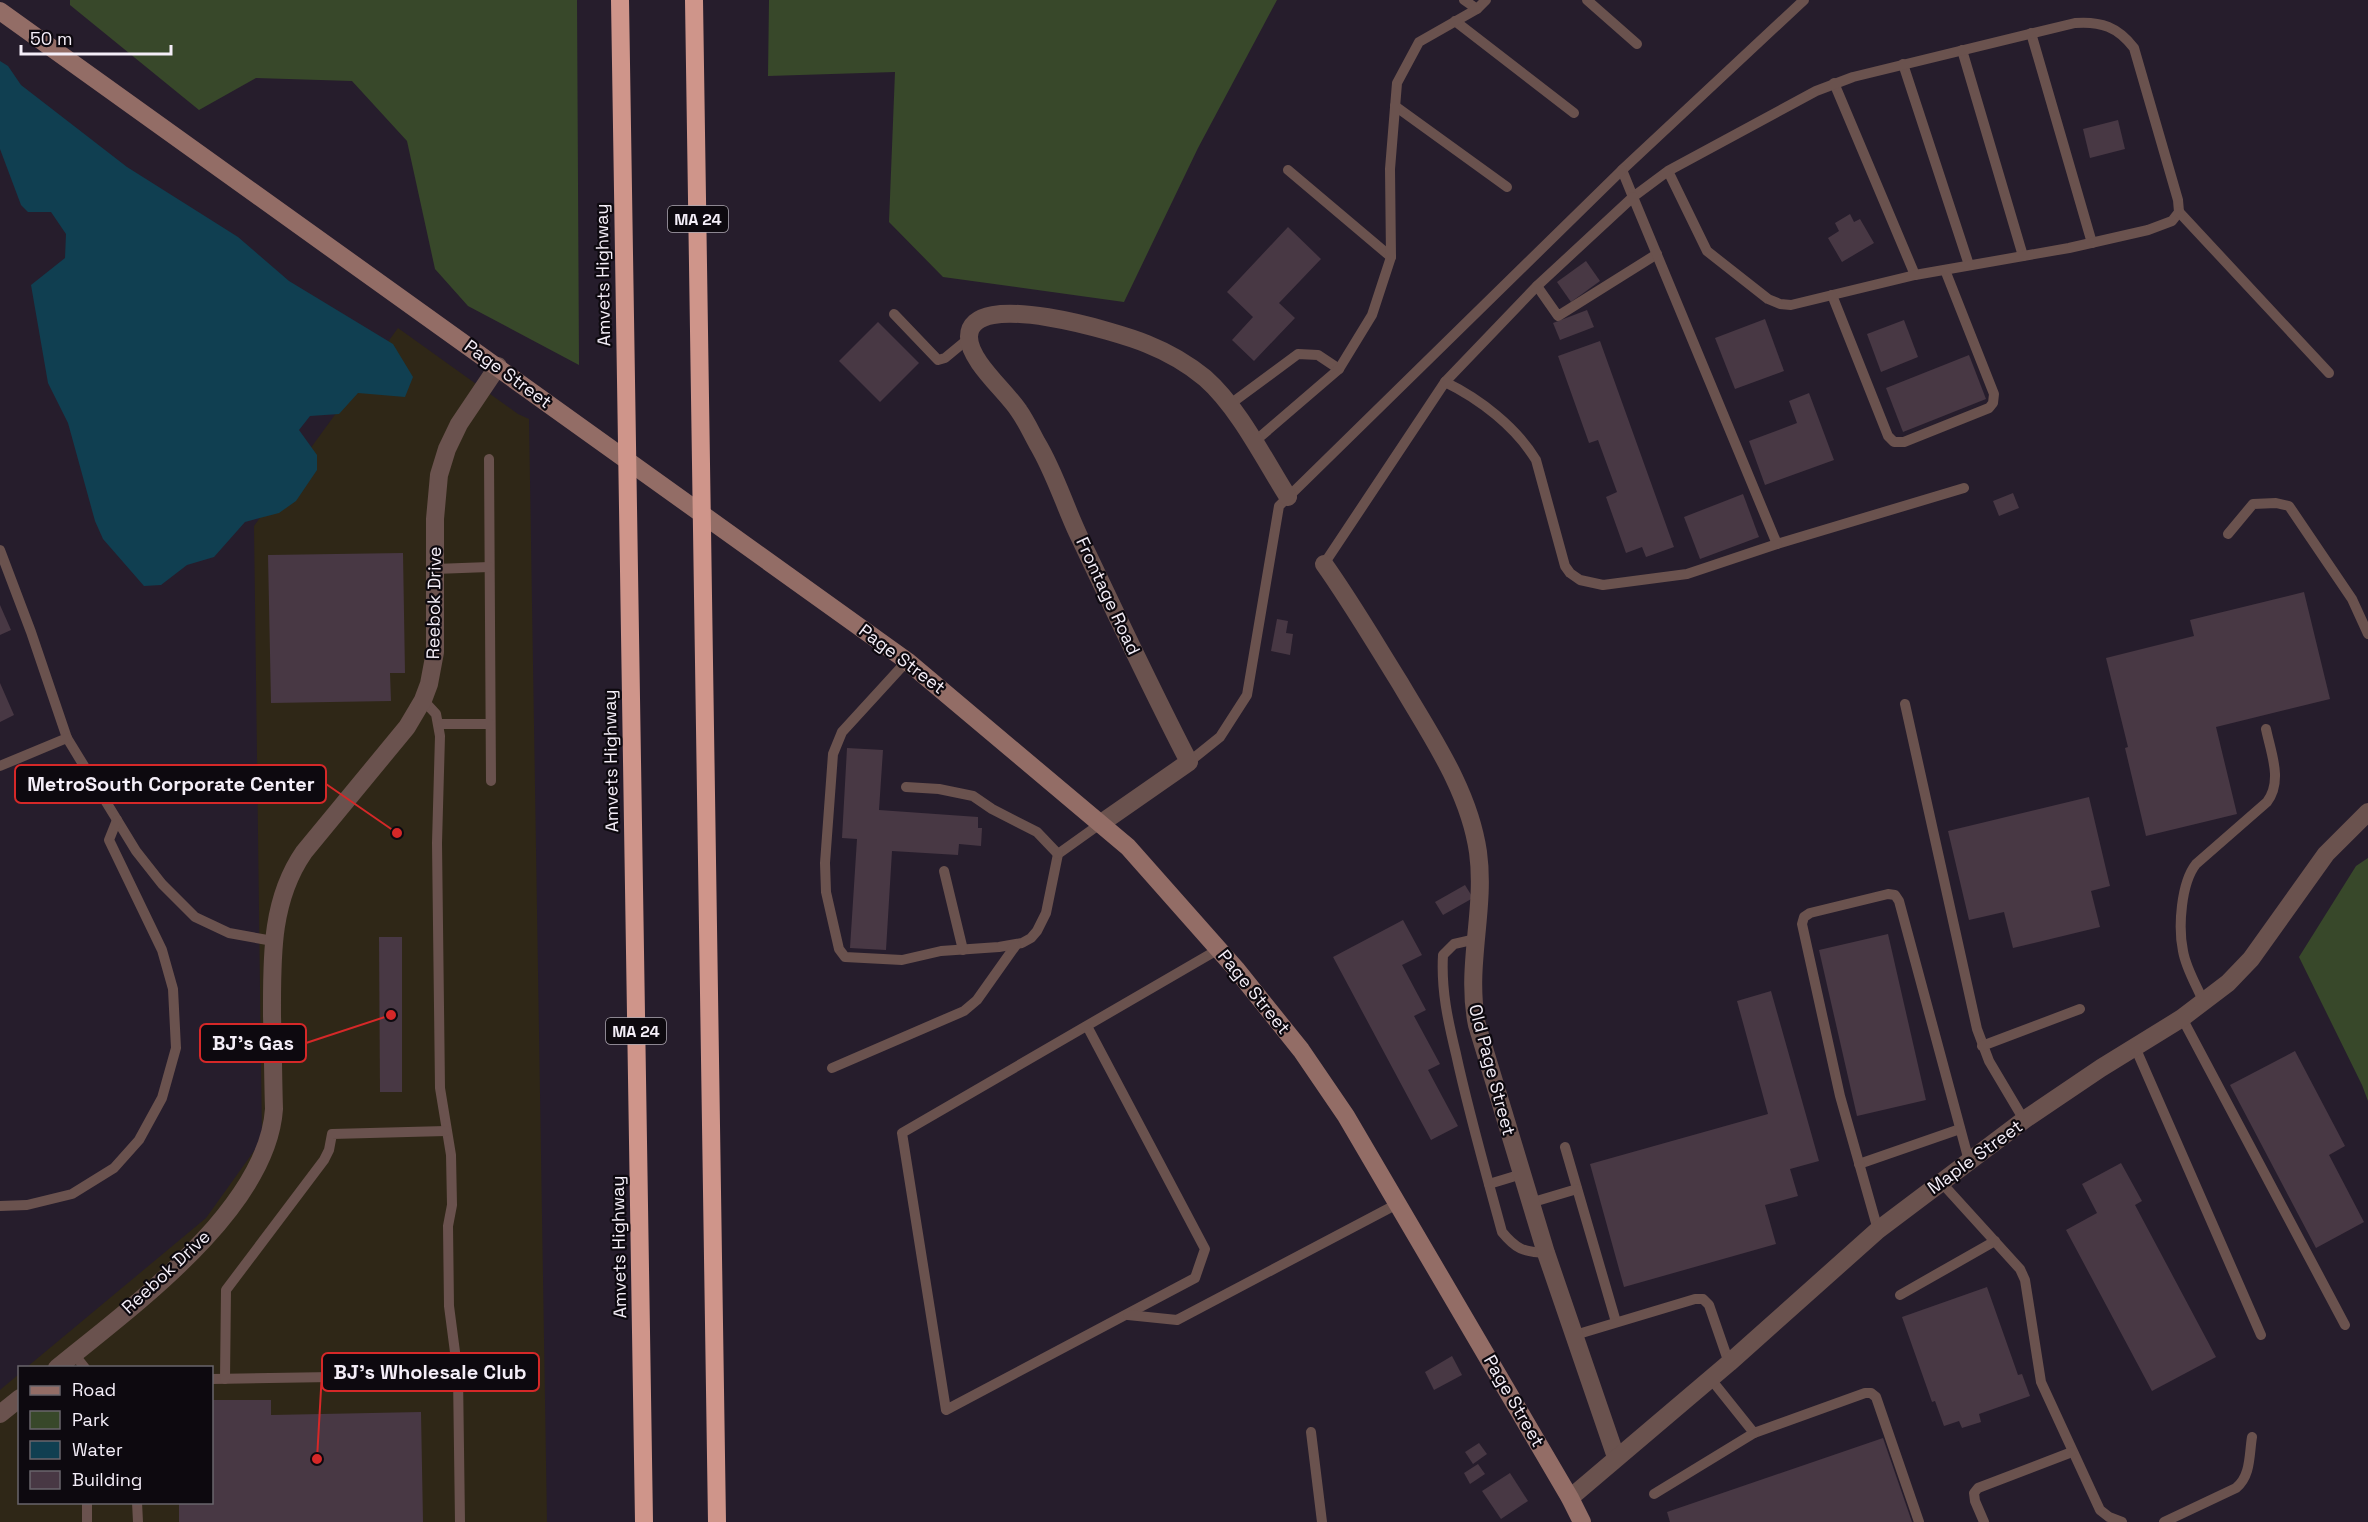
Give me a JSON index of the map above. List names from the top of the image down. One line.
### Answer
{"streets":{"highway":["MA 24","Amvets Highway"],"main road":["Page Street"],"street":["Frontage Road","Reebok Drive","Old Page Street","Maple Street"]},"crossings":[["Page Street","Reebok Drive"],["Page Street","Maple Street"],["Old Page Street","Maple Street"]],"places":["MetroSouth Corporate Center","BJ's Gas","BJ's Wholesale Club"],"legend":["Road","Park","Water","Building"],"scale_bar":"50 m"}
